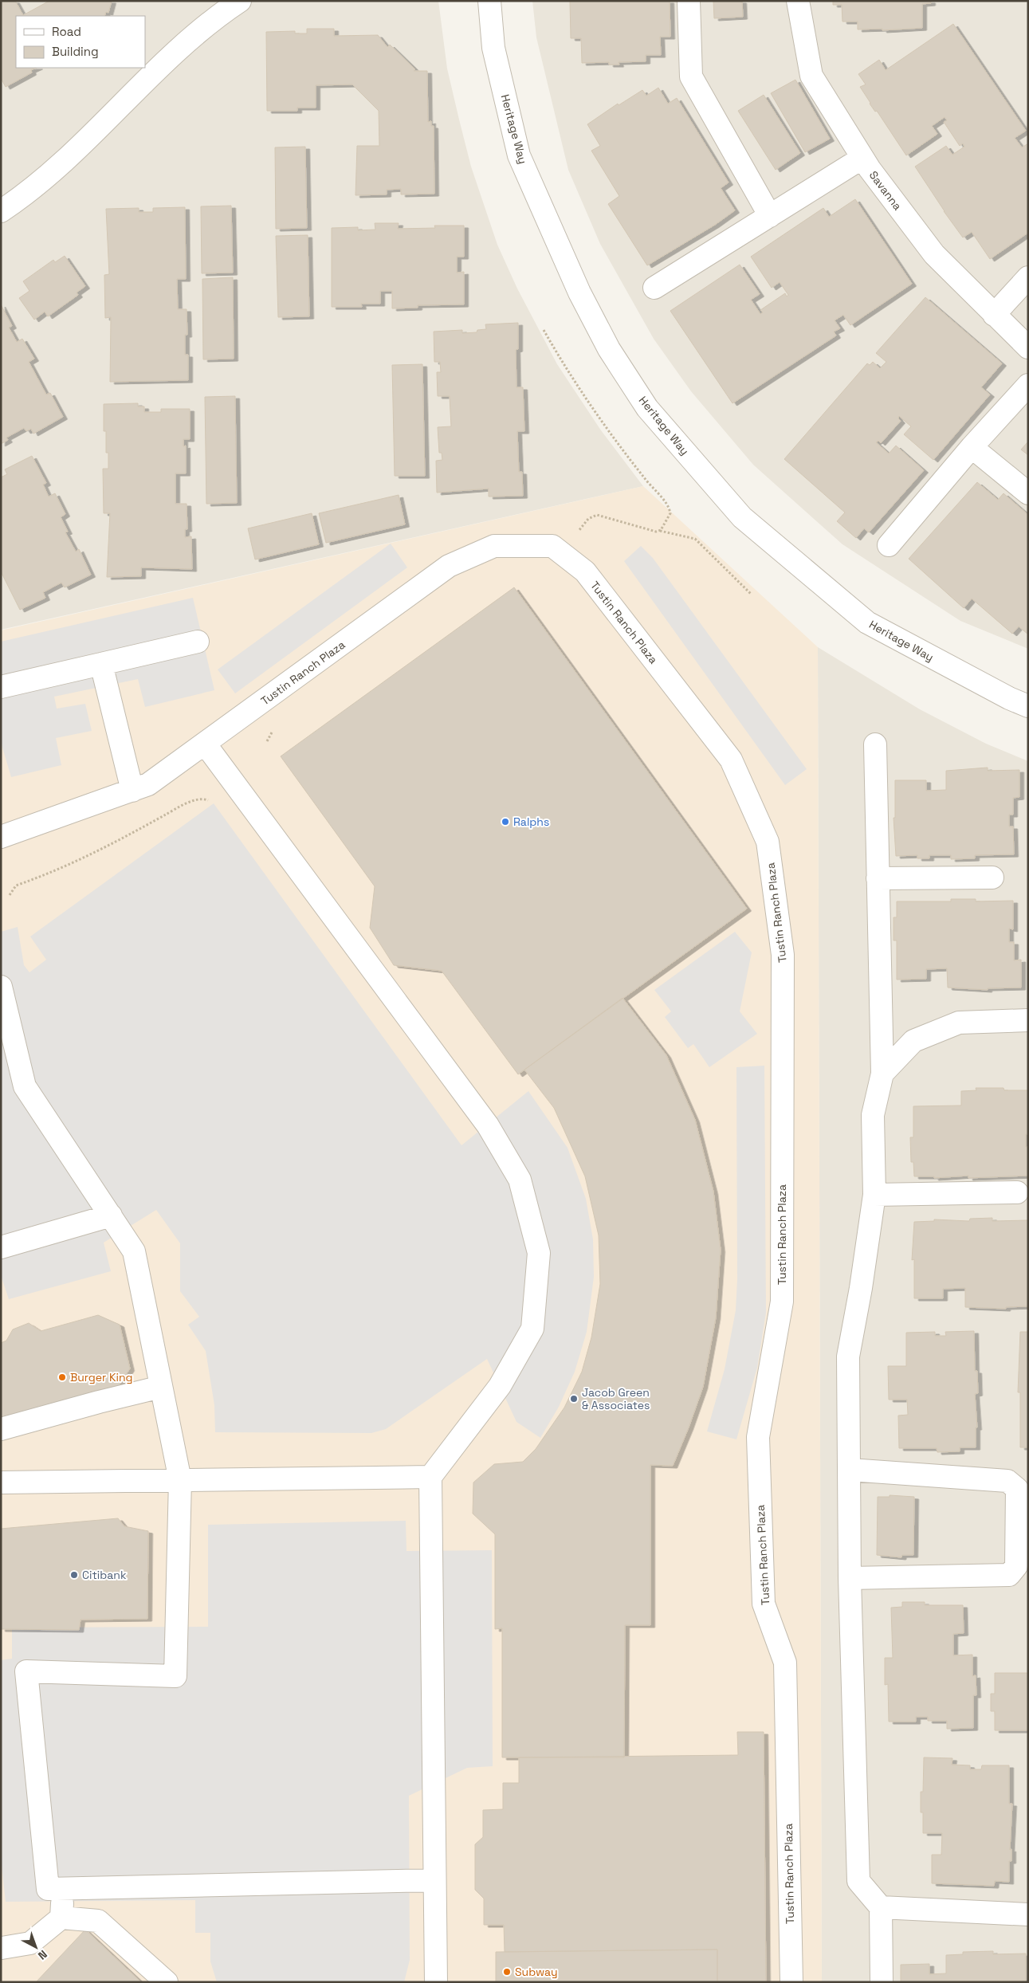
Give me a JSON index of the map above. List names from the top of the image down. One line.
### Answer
{"streets":{"street":["Heritage Way","Savanna","Tustin Ranch Plaza"]},"places":["Ralphs","Burger King","Jacob Green & Associates","Citibank","Subway"],"legend":["Road","Building"],"north":"bottom right"}
